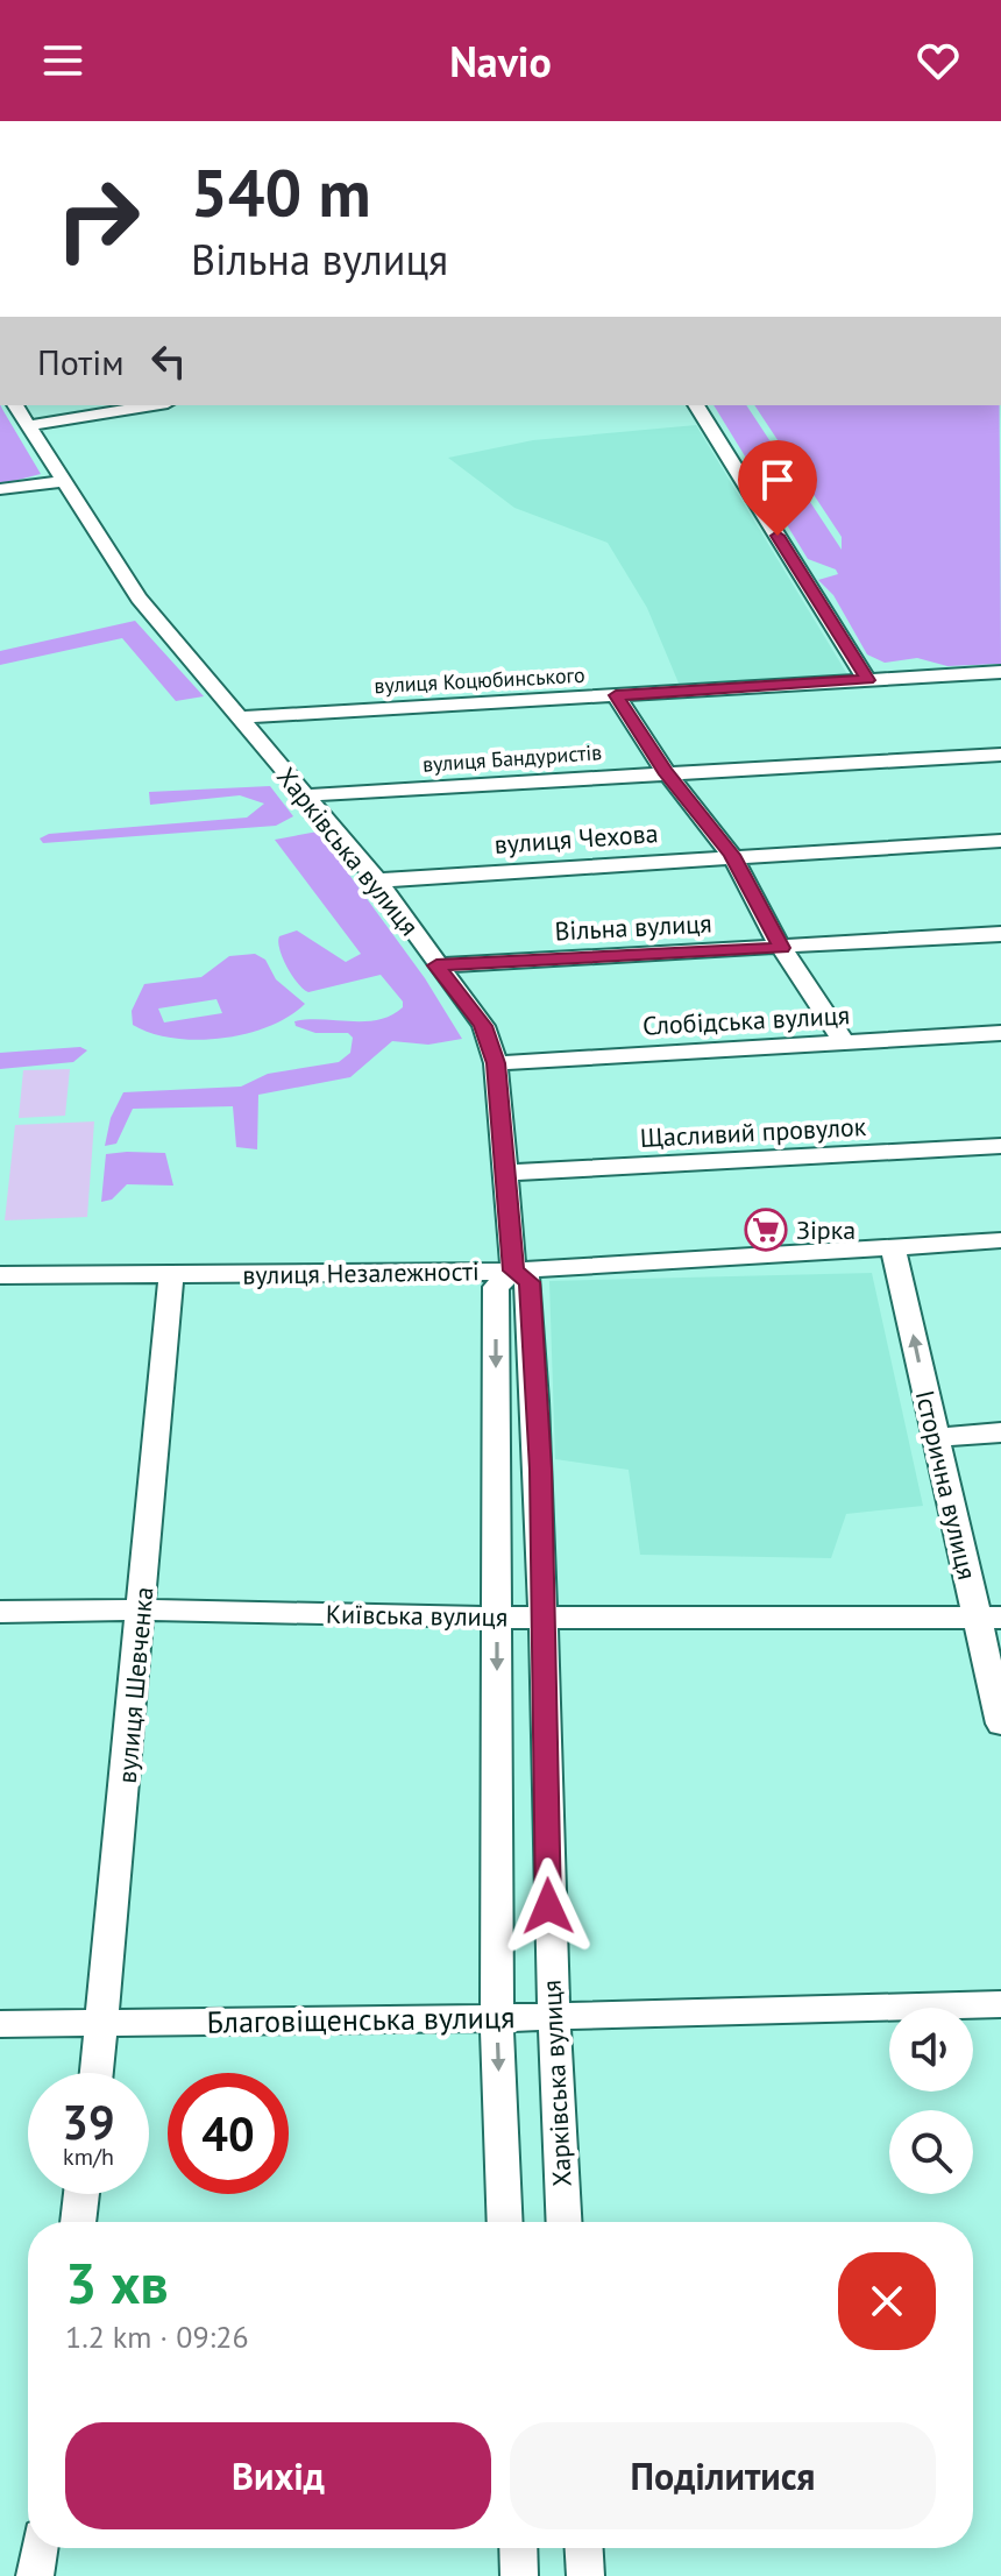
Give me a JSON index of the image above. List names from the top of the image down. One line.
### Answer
{"streets":{"street":["вулиця Коцюбинського","вулиця Бандуристів","вулиця Чехова","Харківська вулиця","Вільна вулиця","Слобідська вулиця","Щасливий провулок","вулиця Незалежності","Історична вулиця","Київська вулиця","вулиця Шевченка","Благовіщенська вулиця"]},"crossings":[["вулиця Коцюбинського","Харківська вулиця"],["вулиця Бандуристів","Харківська вулиця"],["вулиця Чехова","Харківська вулиця"],["Харківська вулиця","Вільна вулиця"],["Харківська вулиця","Слобідська вулиця"],["Харківська вулиця","Щасливий провулок"],["Харківська вулиця","вулиця Незалежності"],["Харківська вулиця","Київська вулиця"],["Харківська вулиця","Благовіщенська вулиця"],["вулиця Незалежності","Історична вулиця"],["вулиця Незалежності","вулиця Шевченка"],["Історична вулиця","Київська вулиця"],["Київська вулиця","вулиця Шевченка"],["вулиця Шевченка","Благовіщенська вулиця"]],"one_way":["Історична вулиця"],"places":{"supermarket":["Зірка"]},"page":{"header":"Navio","turn":["540 m","Вільна вулиця"],"then":"Потім","speed":"39 km/h","limit":"40","heading":["3 хв","1.2 km · 09:26"],"buttons":["Вихід","Поділитися"]}}
